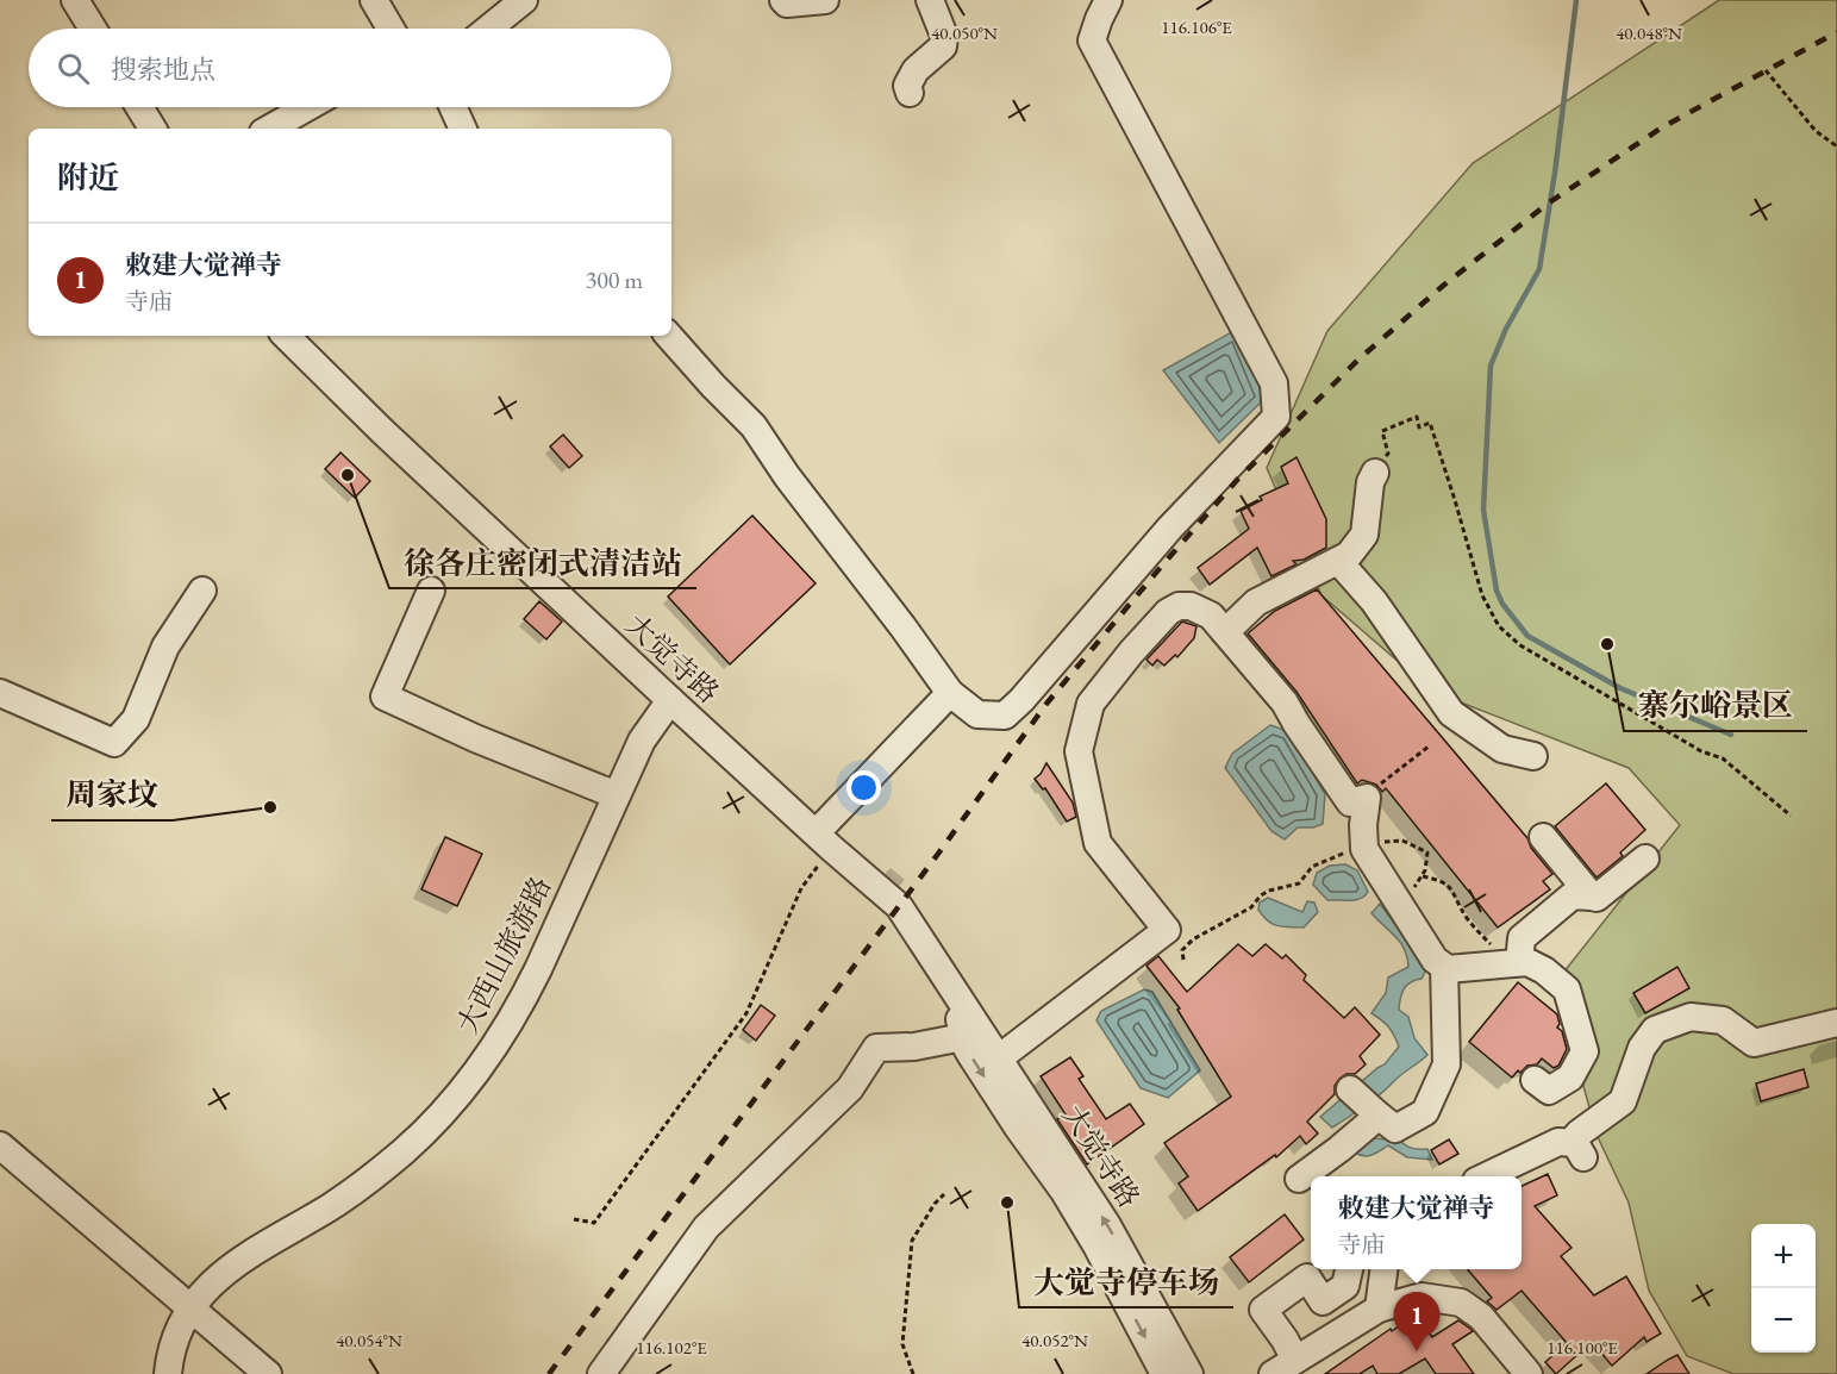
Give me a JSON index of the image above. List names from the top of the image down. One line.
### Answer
{"streets":{"street":["大觉寺路","大西山旅游路"]},"crossings":[["大觉寺路","大西山旅游路"]],"places":["徐各庄密闭式清洁站","寨尔峪景区","周家坟","大觉寺停车场"],"page":{"search":"搜索地点","heading":"附近","list":[{"mark":"1","name":"敕建大觉禅寺","note":"寺庙","value":"300 m"}],"popup":["敕建大觉禅寺","寺庙"],"map_buttons":["+","−"],"pins":"1"},"coordinates":["116.106°E","40.050°N","40.048°N","40.054°N","40.052°N","116.102°E","116.100°E"]}
